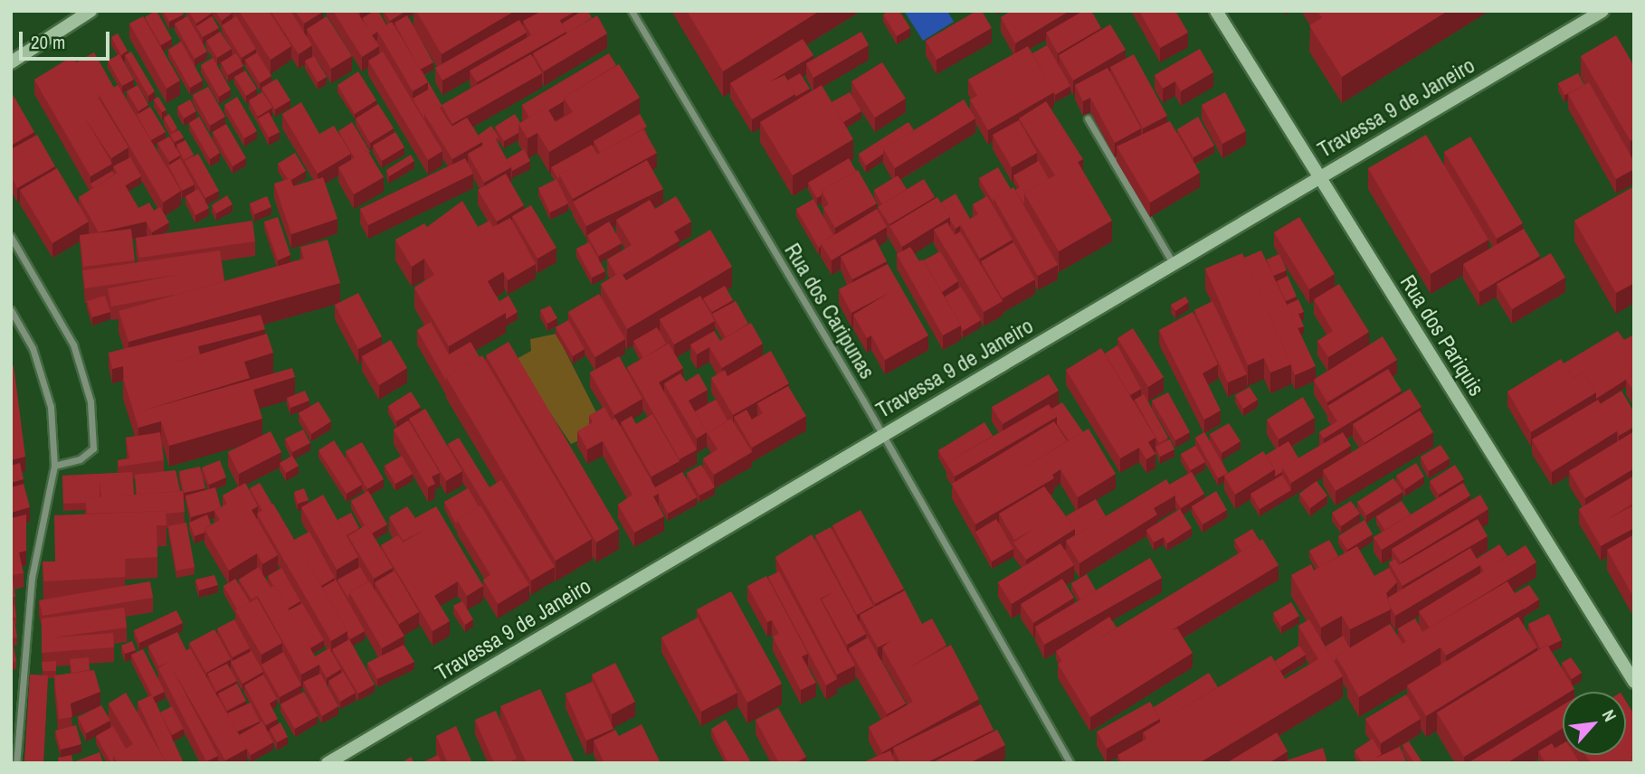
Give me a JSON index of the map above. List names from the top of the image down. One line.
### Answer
{"streets":{"main road":["Travessa 9 de Janeiro","Rua dos Pariquis"],"street":["Rua dos Caripunas"]},"crossings":[["Travessa 9 de Janeiro","Rua dos Caripunas"],["Travessa 9 de Janeiro","Rua dos Pariquis"]],"scale_bar":"20 m","north":"top right"}
